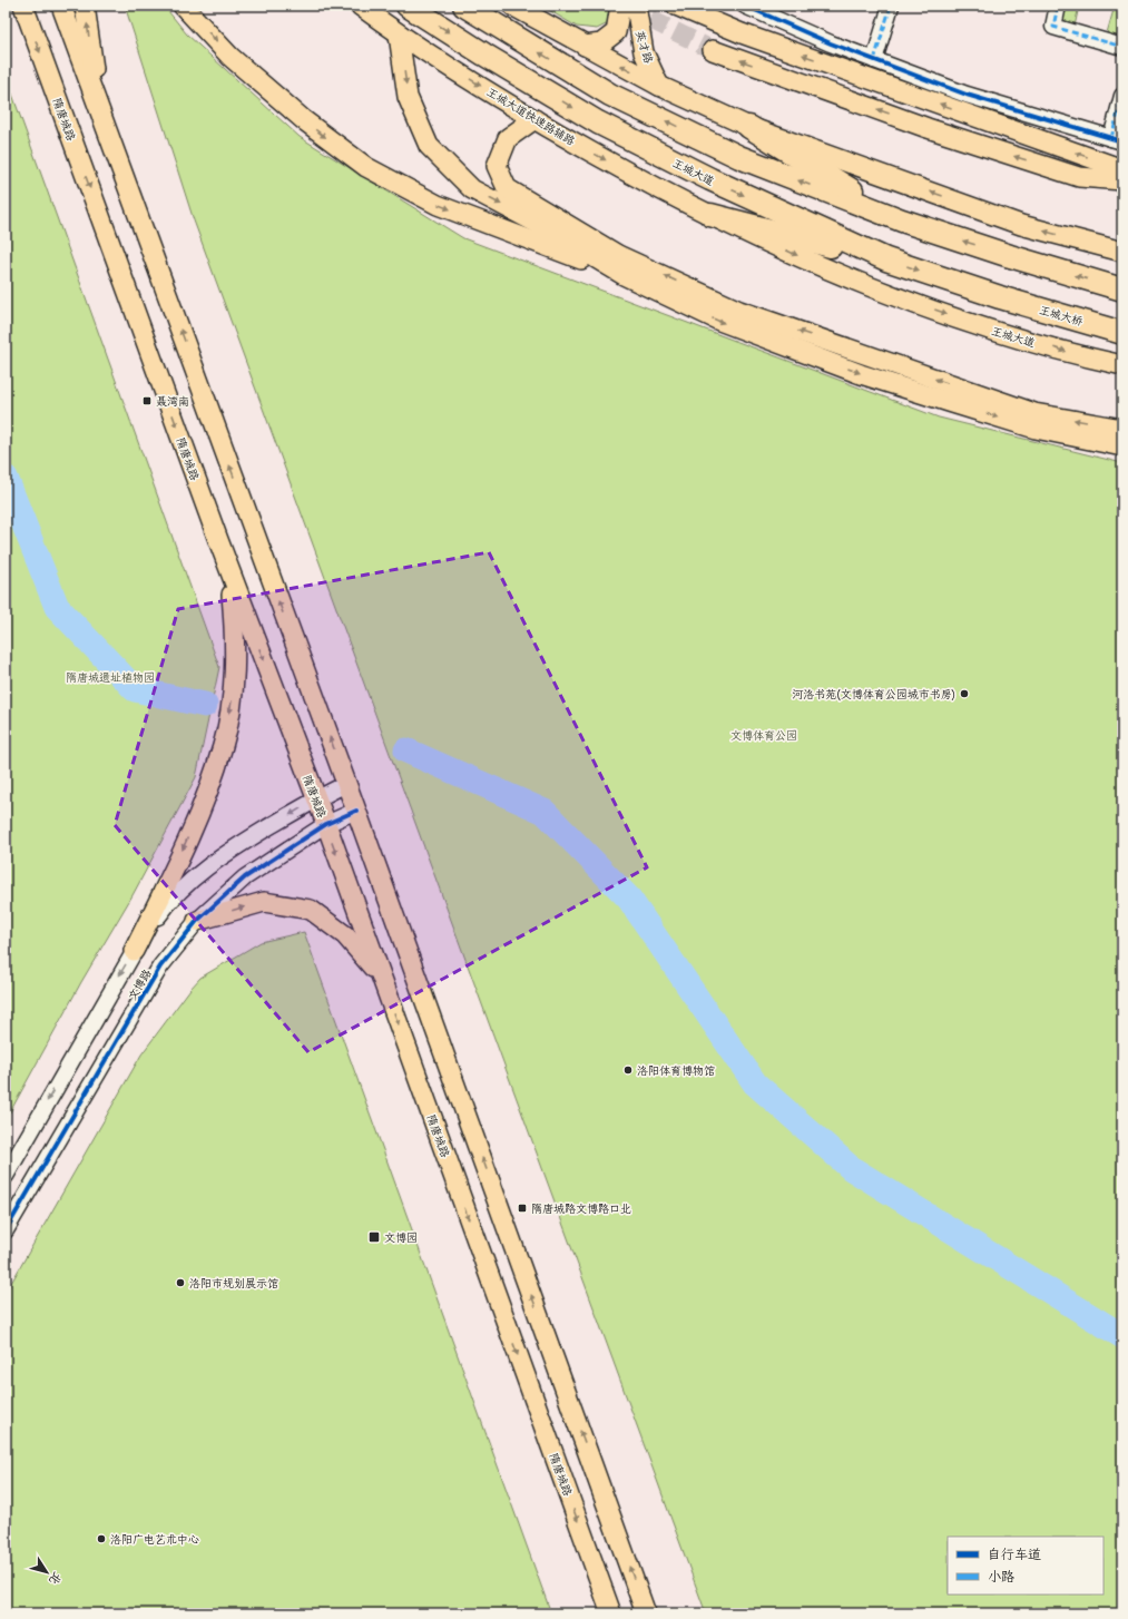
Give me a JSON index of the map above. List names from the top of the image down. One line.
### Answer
{"streets":{"highway":["王城大道","王城大桥"],"main road":["英才路","王城大道快速路辅路","隋唐城路"],"street":["文博路"]},"crossings":[["王城大道快速路辅路","王城大道"],["隋唐城路","文博路"],["王城大道","王城大桥"]],"parks":["隋唐城遗址植物园","文博体育公园"],"places":{"transit":["聂湾南","隋唐城路文博路口北","文博园"],"other":["河洛书苑(文博体育公园城市书房)","洛阳体育博物馆","洛阳市规划展示馆","洛阳广电艺术中心"]},"legend":["自行车道","小路"],"north":"bottom right"}
